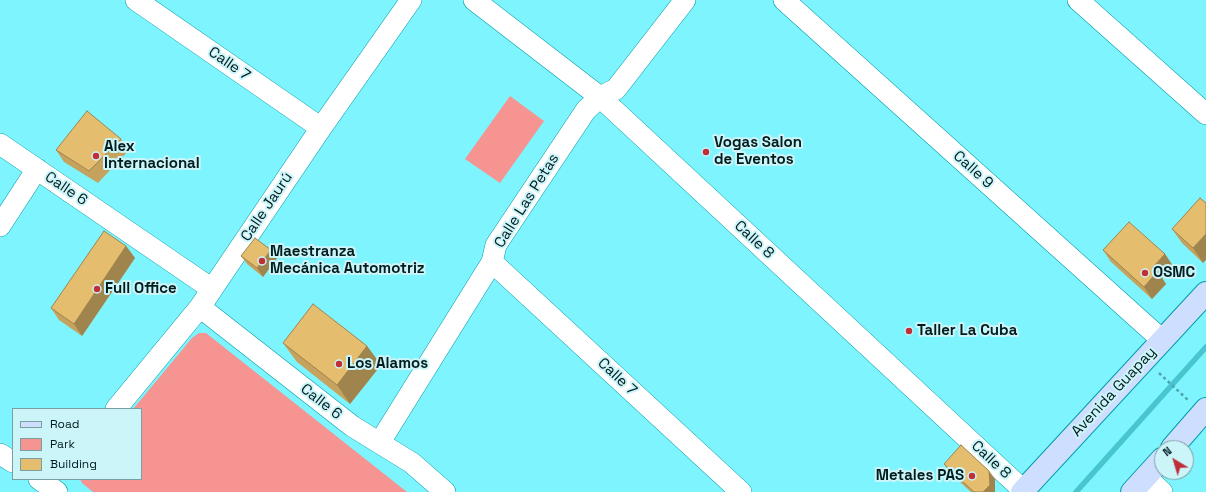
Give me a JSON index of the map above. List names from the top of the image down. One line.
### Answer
{"streets":{"main road":["Avenida Guapay"],"street":["Calle 7","Calle 9","Calle 6","Calle Las Petas","Calle Jaurú","Calle 8"]},"crossings":[["Calle 7","Calle Las Petas"],["Calle 7","Calle Jaurú"],["Calle 9","Avenida Guapay"],["Calle 6","Calle Las Petas"],["Calle 6","Calle Jaurú"],["Calle Las Petas","Calle 8"],["Calle 8","Avenida Guapay"]],"places":["Vogas Salon de Eventos","Alex Internacional","Maestranza Mecánica Automotriz","OSMC","Full Office","Taller La Cuba","Los Alamos","Metales PAS"],"legend":["Road","Park","Building"],"north":"top left"}
